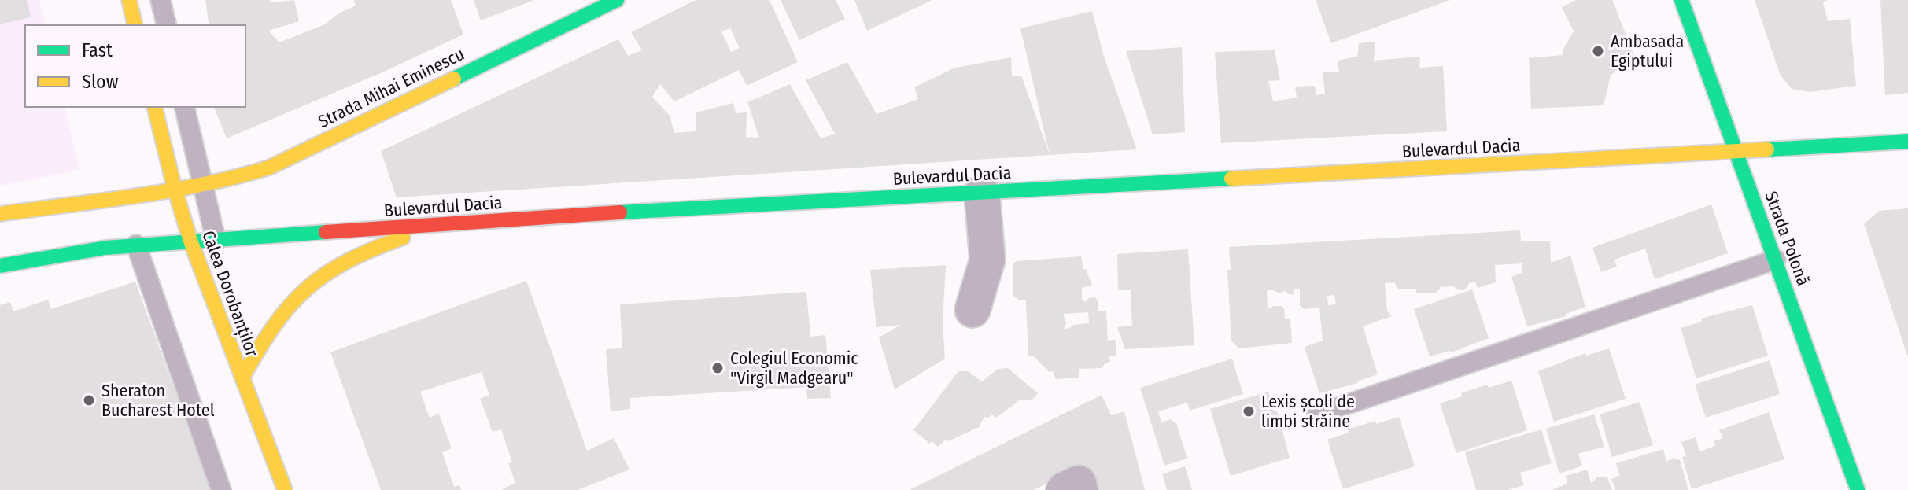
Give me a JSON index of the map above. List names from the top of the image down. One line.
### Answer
{"streets":{"main road":["Strada Mihai Eminescu","Bulevardul Dacia","Strada Polonă","Calea Dorobanților"]},"crossings":[["Strada Mihai Eminescu","Calea Dorobanților"],["Bulevardul Dacia","Strada Polonă"],["Bulevardul Dacia","Calea Dorobanților"]],"places":["Ambasada Egiptului","Colegiul Economic \"Virgil Madgearu\"","Sheraton Bucharest Hotel","Lexis școli de limbi străine"],"legend":["Fast","Slow"]}
